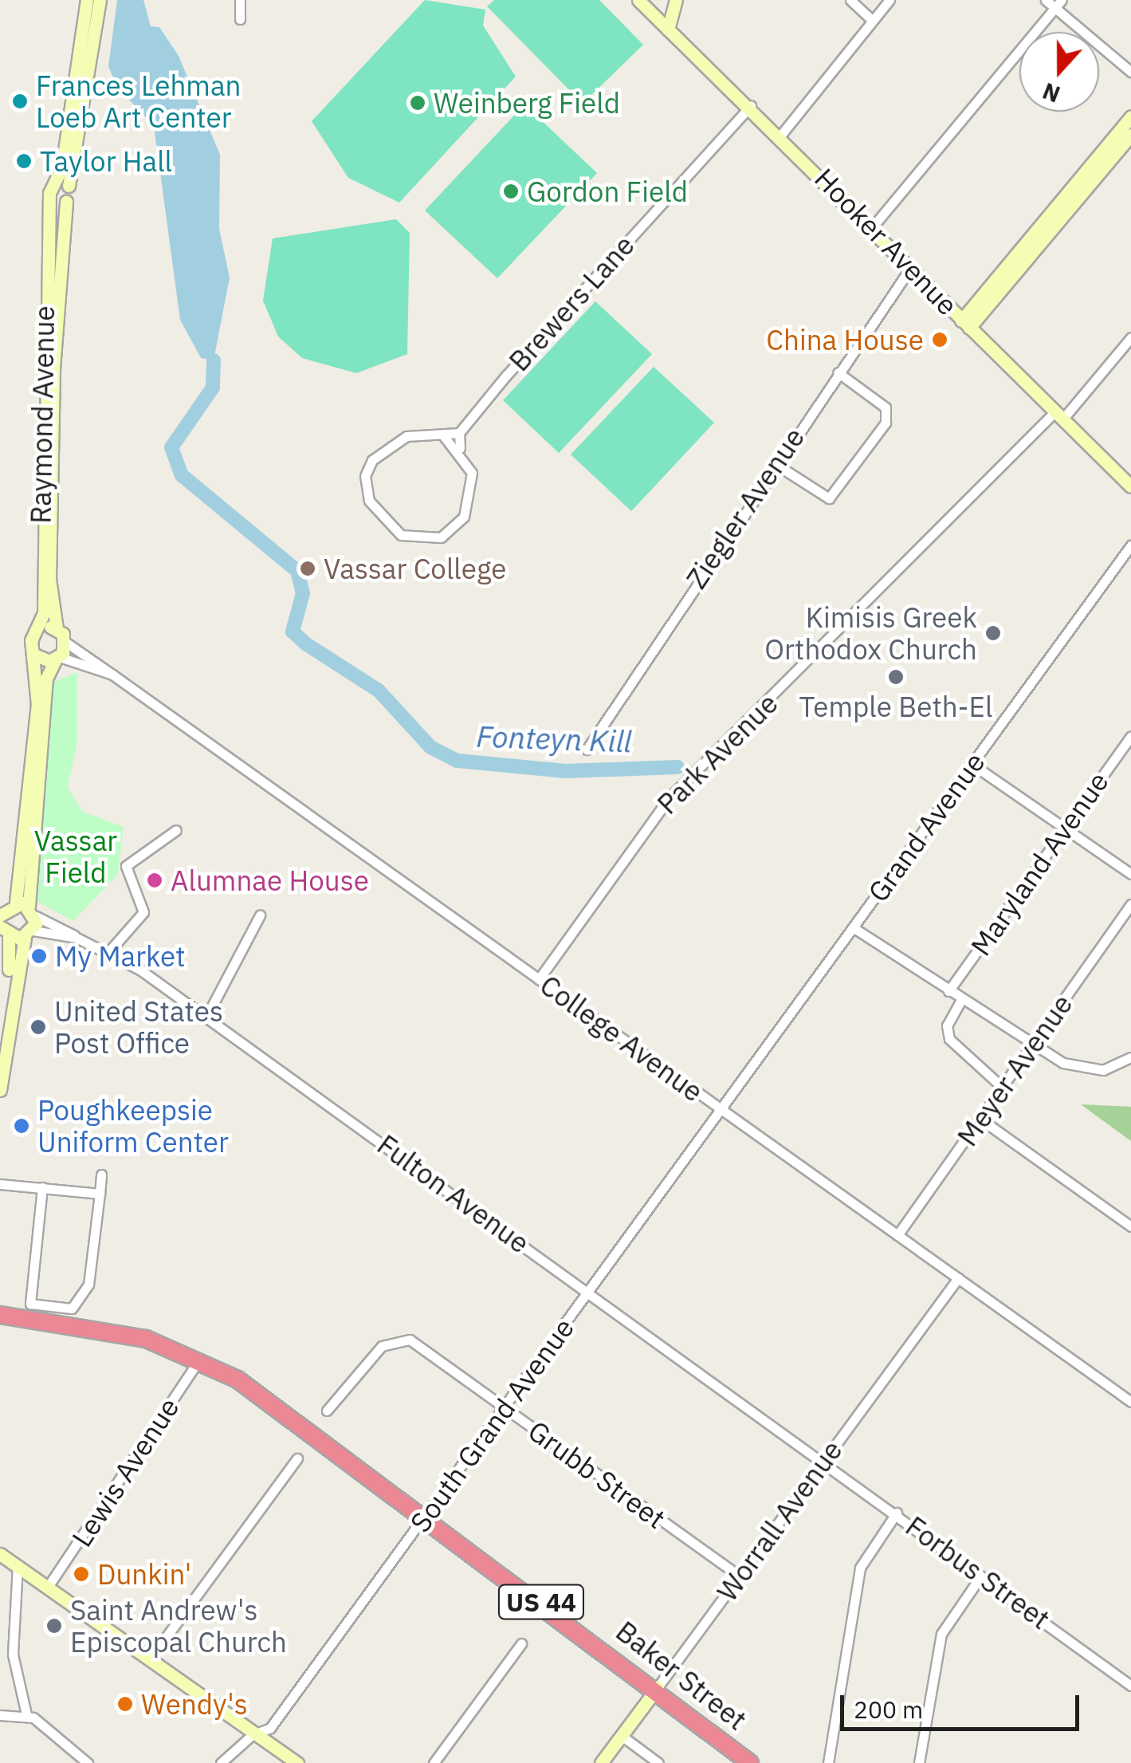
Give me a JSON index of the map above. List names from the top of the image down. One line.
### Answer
{"streets":{"highway":["US 44","Baker Street"],"main road":["Hooker Avenue","Raymond Avenue","Worrall Avenue"],"street":["Brewers Lane","Ziegler Avenue","Park Avenue","Grand Avenue","Maryland Avenue","College Avenue","Meyer Avenue","Fulton Avenue","South Grand Avenue","Lewis Avenue","Grubb Street","Forbus Street"]},"crossings":[["Hooker Avenue","Brewers Lane"],["Hooker Avenue","Ziegler Avenue"],["Hooker Avenue","Park Avenue"],["Raymond Avenue","College Avenue"],["Park Avenue","College Avenue"],["Grand Avenue","College Avenue"],["Grand Avenue","South Grand Avenue"],["College Avenue","Meyer Avenue"],["College Avenue","South Grand Avenue"],["College Avenue","Worrall Avenue"],["Fulton Avenue","South Grand Avenue"],["Fulton Avenue","Worrall Avenue"],["Fulton Avenue","Forbus Street"],["South Grand Avenue","Grubb Street"],["South Grand Avenue","US 44"],["South Grand Avenue","Baker Street"],["Lewis Avenue","US 44"],["Grubb Street","Worrall Avenue"],["Worrall Avenue","Forbus Street"],["Worrall Avenue","Baker Street"],["US 44","Baker Street"]],"water":["Fonteyn Kill"],"parks":["Vassar Field"],"places":["Frances Lehman Loeb Art Center","Weinberg Field","Taylor Hall","Gordon Field","China House","Vassar College","Kimisis Greek Orthodox Church","Temple Beth-El","Alumnae House","My Market","United States Post Office","Poughkeepsie Uniform Center","Dunkin'","Saint Andrew's Episcopal Church","Wendy's"],"scale_bar":"200 m","north":"bottom"}
